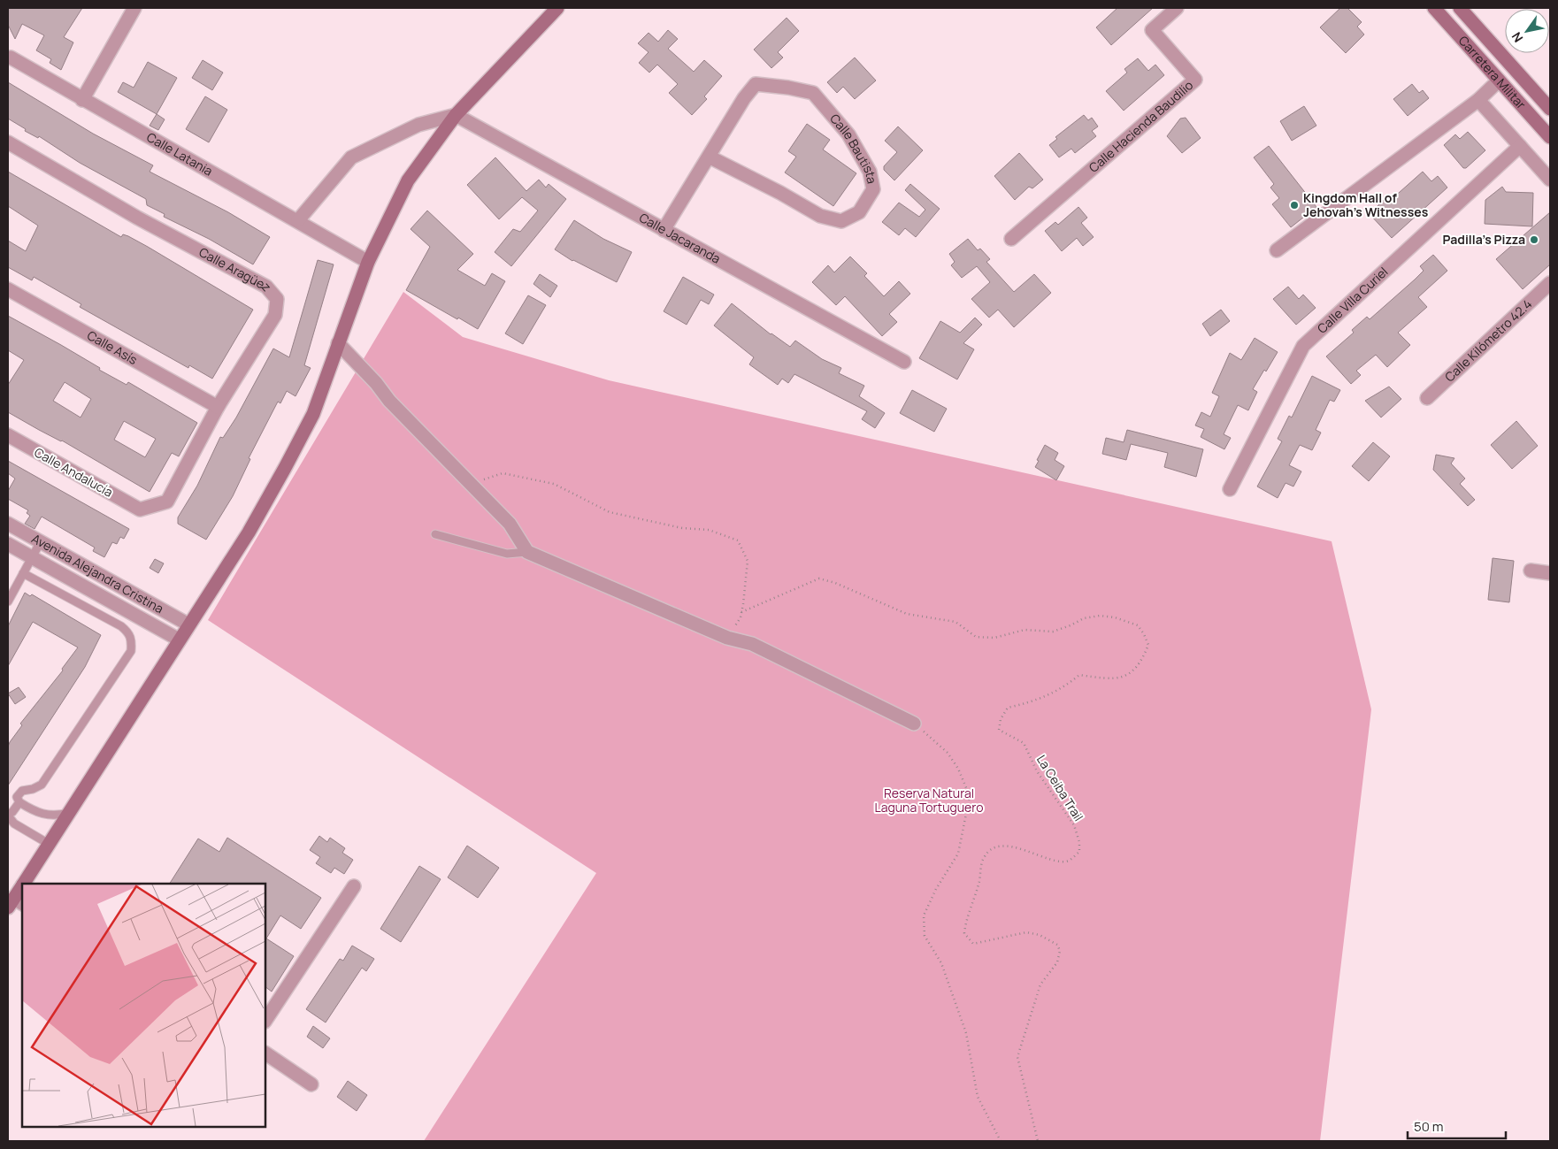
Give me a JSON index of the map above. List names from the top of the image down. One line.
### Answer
{"streets":{"street":["Carretera Militar","Calle Hacienda Baudilio","Calle Bautista","Calle Latania","Calle Jacaranda","Calle Aragüez","Calle Villa Curiel","Calle Kilómetro 42.4","Calle Asís","Calle Andalucía","Avenida Alejandra Cristina"],"path":["La Ceiba Trail"]},"crossings":[["Calle Bautista","Calle Jacaranda"],["Calle Aragüez","Calle Asís"],["Calle Aragüez","Calle Andalucía"]],"parks":["Reserva Natural Laguna Tortuguero"],"places":["Kingdom Hall of Jehovah’s Witnesses","Padilla's Pizza"],"scale_bar":"50 m","north":"bottom left"}
